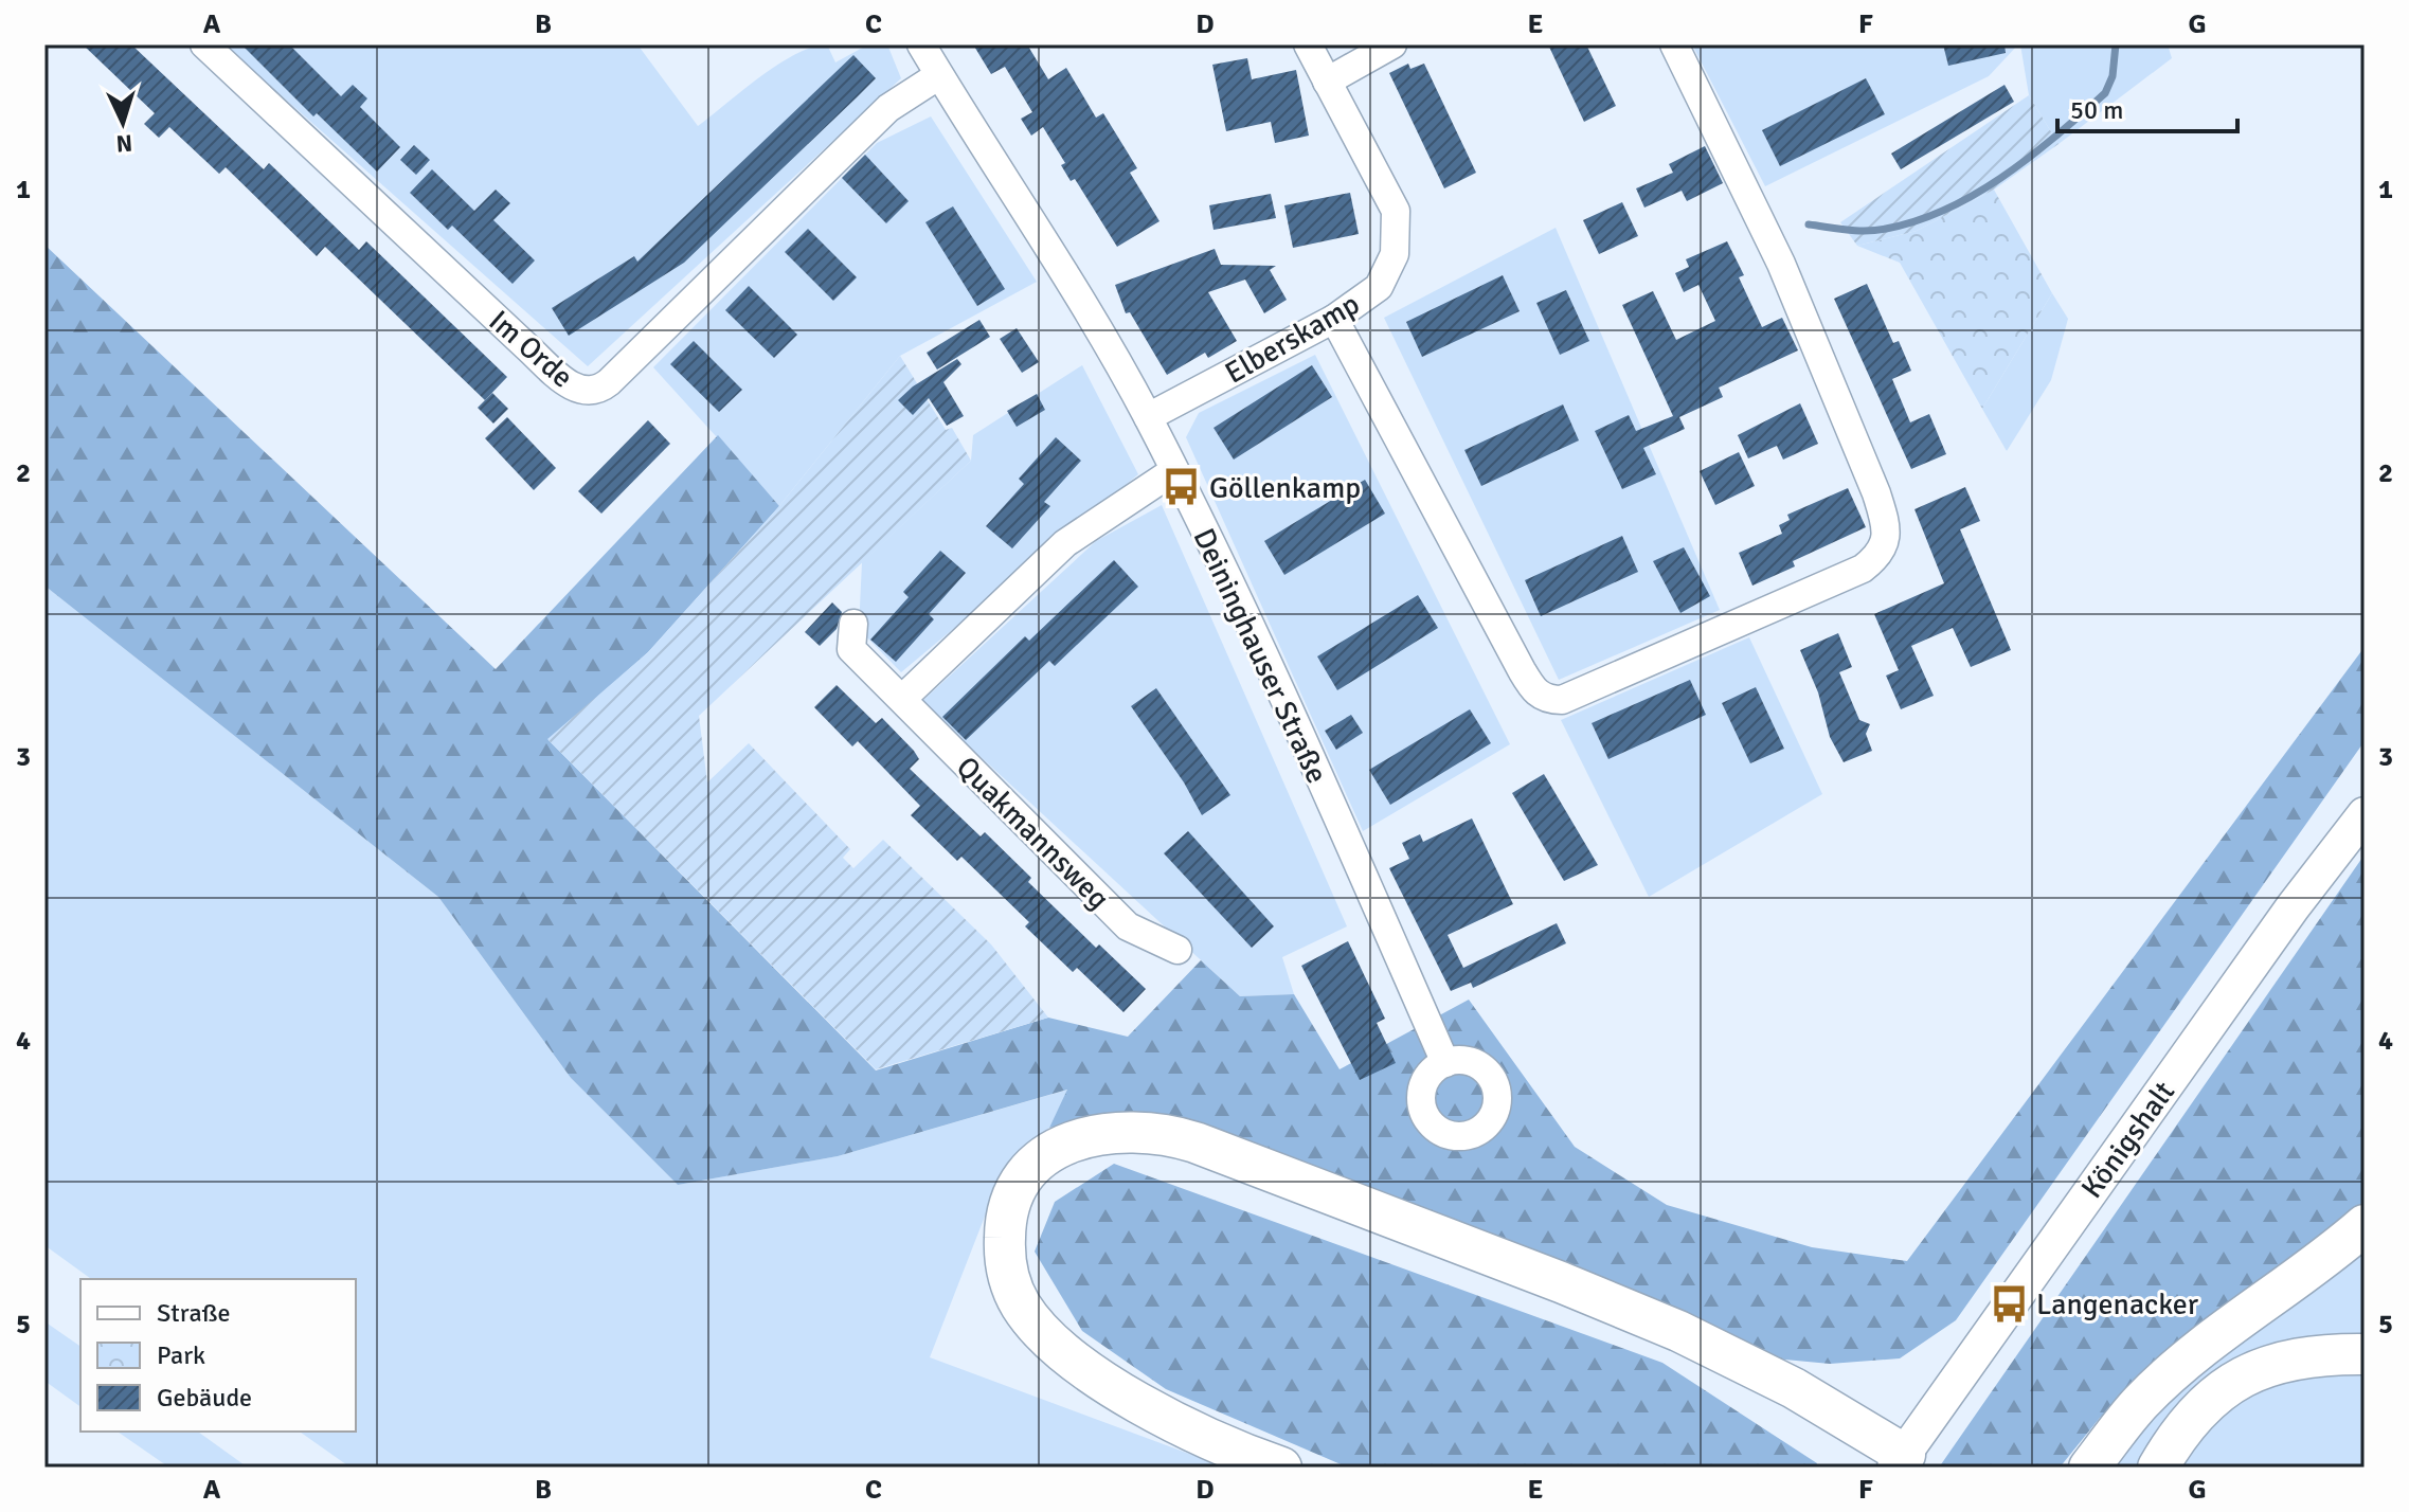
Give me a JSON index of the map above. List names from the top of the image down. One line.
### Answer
{"streets":{"main road":["Königshalt"],"street":["Elberskamp","Im Orde","Deininghauser Straße","Quakmannsweg"]},"crossings":[["Elberskamp","Deininghauser Straße"],["Im Orde","Deininghauser Straße"]],"places":{"bus stop":["Göllenkamp","Langenacker"]},"legend":["Straße","Park","Gebäude"],"scale_bar":"50 m","north":"bottom","grid":{"columns":["A","B","C","D","E","F","G"],"rows":["1","2","3","4","5"]}}
